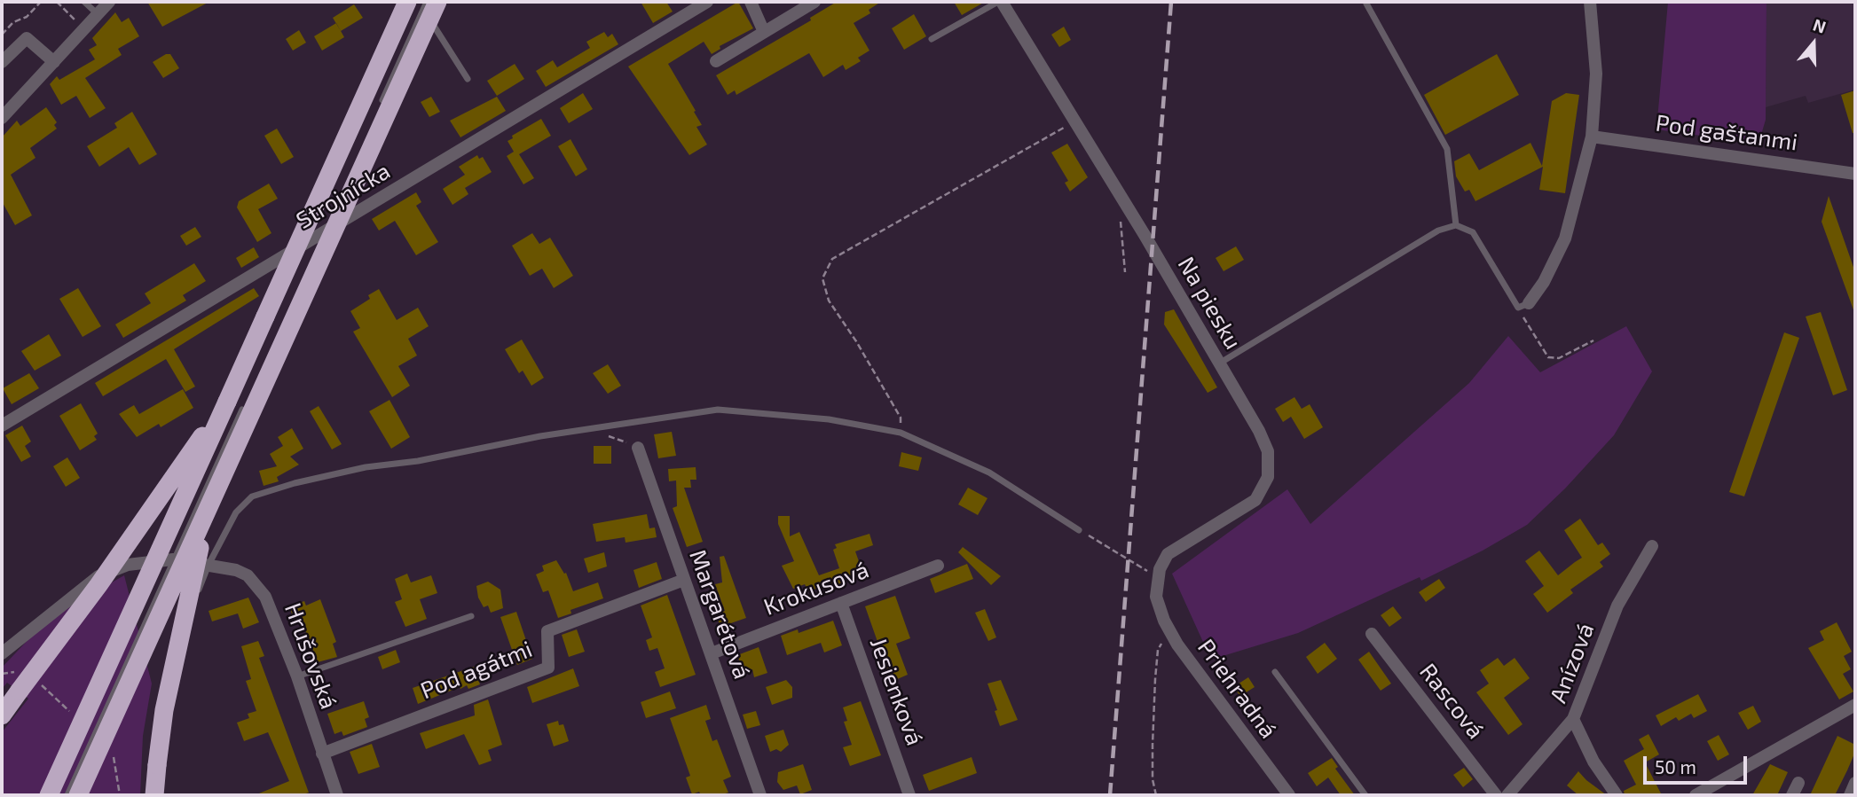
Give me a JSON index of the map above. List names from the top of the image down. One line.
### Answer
{"streets":{"street":["Pod gaštanmi","Strojnícka","Na piesku","Krokusová","Margarétová","Hrušovská","Anízová","Pod agátmi","Priehradná","Jesienková","Rascová"]},"crossings":[["Na piesku","Priehradná"],["Krokusová","Margarétová"],["Krokusová","Jesienková"],["Margarétová","Pod agátmi"],["Hrušovská","Pod agátmi"]],"scale_bar":"50 m","north":"top"}
